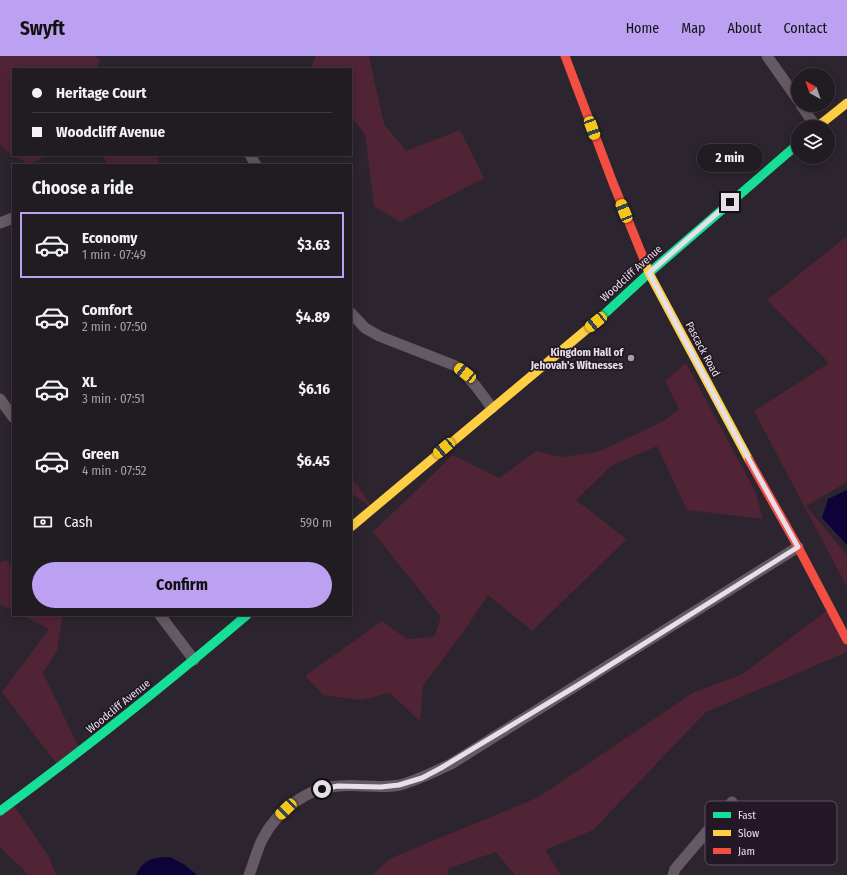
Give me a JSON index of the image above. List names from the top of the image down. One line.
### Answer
{"streets":{"main road":["Woodcliff Avenue","Pascack Road"]},"crossings":[["Woodcliff Avenue","Pascack Road"]],"places":["Kingdom Hall of Jehovah's Witnesses"],"legend":["Fast","Slow","Jam"],"north":"top left","page":{"header":"Swyft","nav":["Home","Map","About","Contact"],"banner":["Heritage Court","Woodcliff Avenue"],"bubble":"2 min","heading":"Choose a ride","list":[{"name":"Economy","note":"1 min · 07:49","value":"$3.63"},{"name":"Comfort","note":"2 min · 07:50","value":"$4.89"},{"name":"XL","note":"3 min · 07:51","value":"$6.16"},{"name":"Green","note":"4 min · 07:52","value":"$6.45"}],"pay":["Cash","590 m"],"buttons":"Confirm"}}
